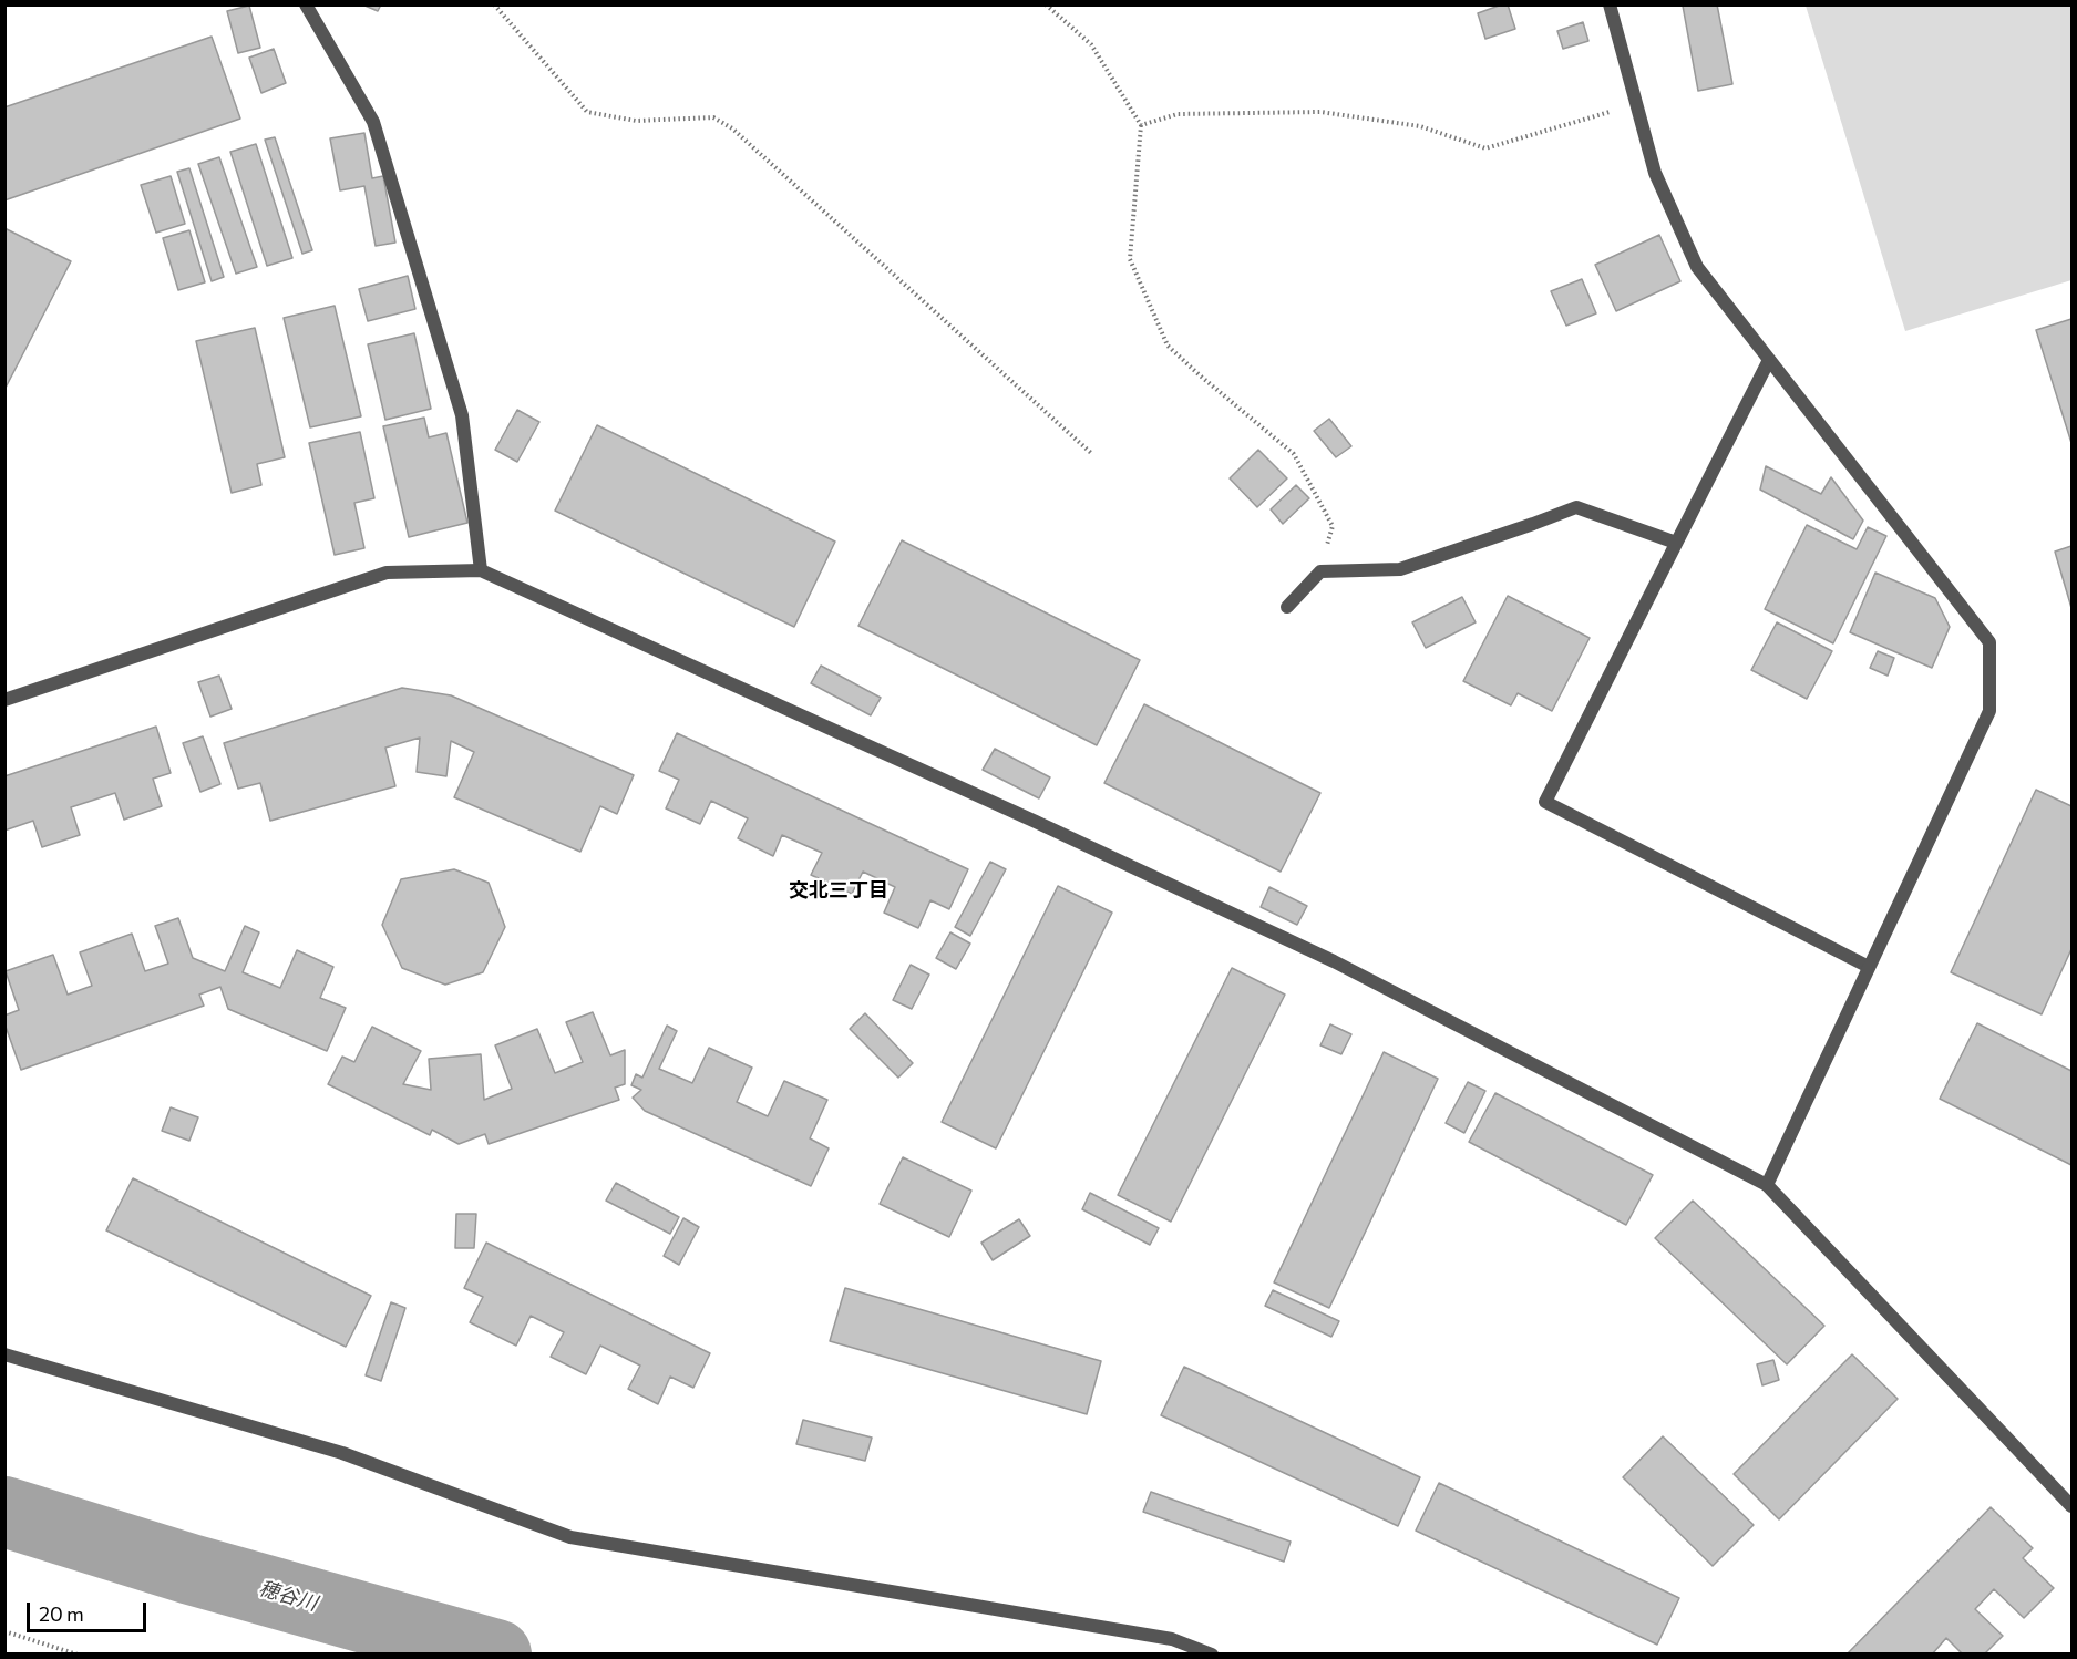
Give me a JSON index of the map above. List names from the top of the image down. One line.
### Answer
{"districts":["交北三丁目"],"water":["穂谷川"],"scale_bar":"20 m"}
